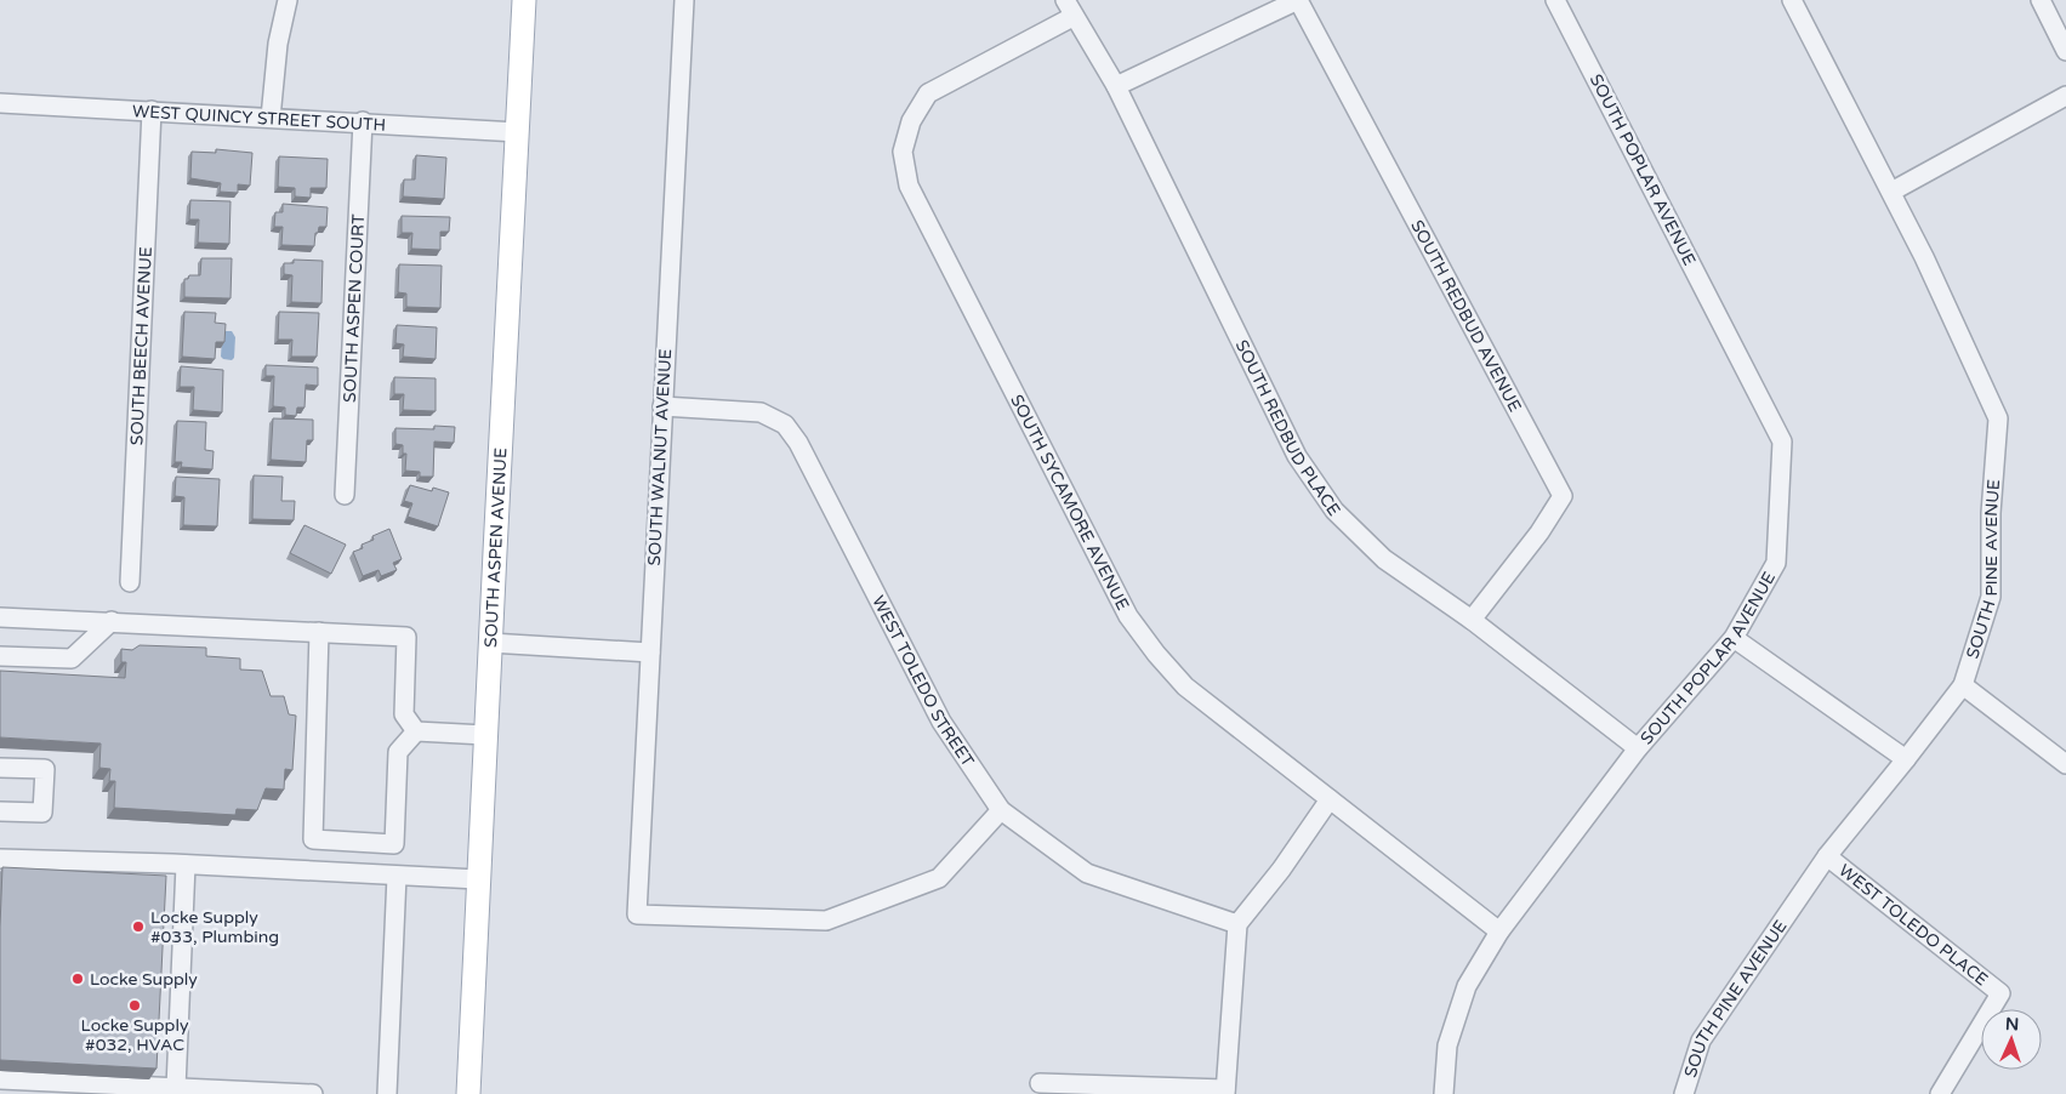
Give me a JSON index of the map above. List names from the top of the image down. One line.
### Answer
{"streets":{"main road":["SOUTH ASPEN AVENUE"],"street":["WEST QUINCY STREET SOUTH","SOUTH POPLAR AVENUE","SOUTH ASPEN COURT","SOUTH REDBUD AVENUE","SOUTH BEECH AVENUE","SOUTH REDBUD PLACE","SOUTH WALNUT AVENUE","SOUTH SYCAMORE AVENUE","SOUTH PINE AVENUE","WEST TOLEDO STREET","WEST TOLEDO PLACE"]},"crossings":[["WEST QUINCY STREET SOUTH","SOUTH ASPEN COURT"],["WEST QUINCY STREET SOUTH","SOUTH BEECH AVENUE"],["WEST QUINCY STREET SOUTH","SOUTH ASPEN AVENUE"],["SOUTH POPLAR AVENUE","SOUTH REDBUD PLACE"],["SOUTH POPLAR AVENUE","SOUTH SYCAMORE AVENUE"],["SOUTH REDBUD AVENUE","SOUTH REDBUD PLACE"],["SOUTH REDBUD PLACE","SOUTH SYCAMORE AVENUE"],["SOUTH WALNUT AVENUE","WEST TOLEDO STREET"],["SOUTH PINE AVENUE","WEST TOLEDO PLACE"]],"places":["Locke Supply #033, Plumbing","Locke Supply","Locke Supply #032, HVAC"],"north":"top"}
